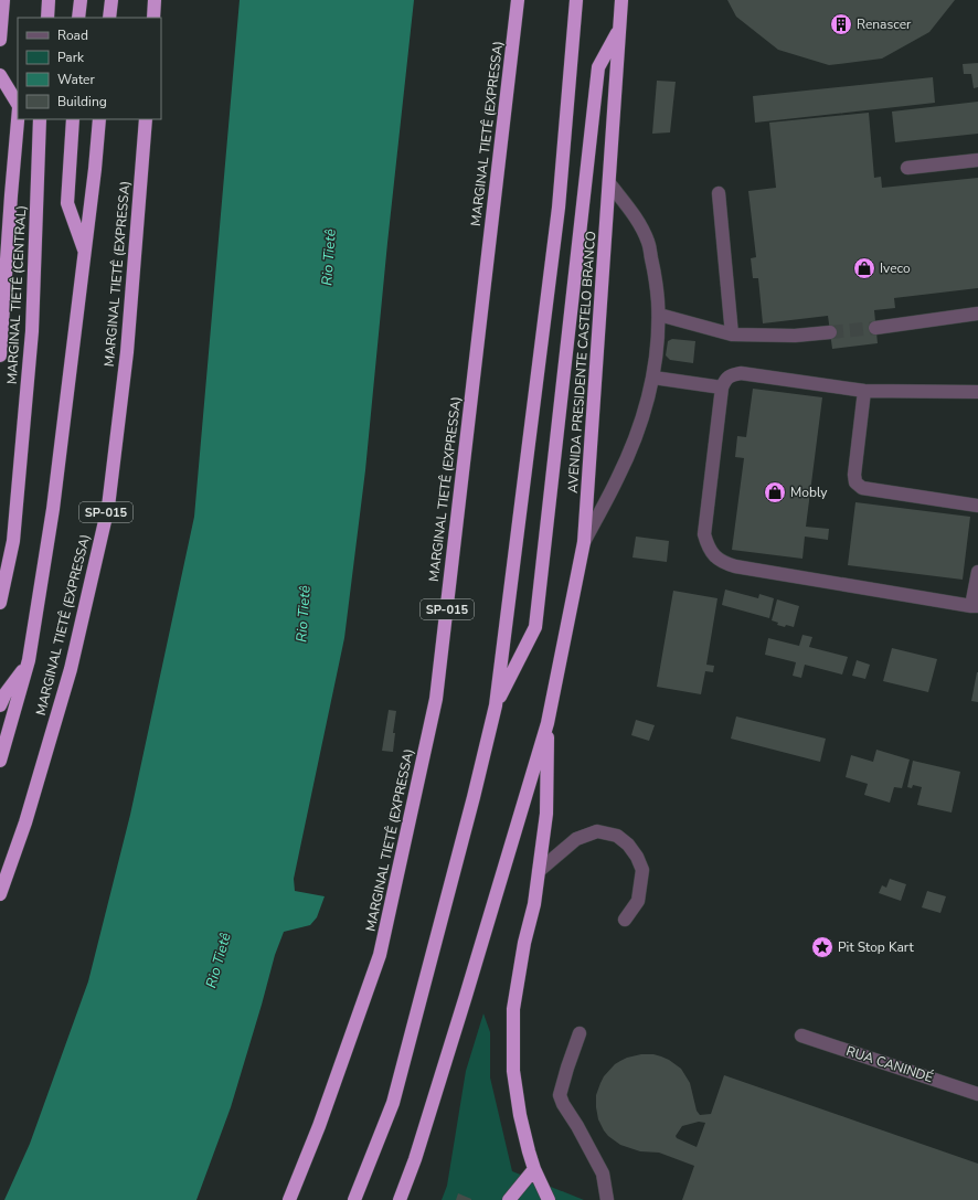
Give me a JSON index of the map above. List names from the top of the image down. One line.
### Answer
{"streets":{"highway":["MARGINAL TIETÊ (EXPRESSA)","MARGINAL TIETÊ (CENTRAL)","AVENIDA PRESIDENTE CASTELO BRANCO","SP-015"],"lane":["RUA CANINDÉ"]},"water":["Rio Tietê"],"places":{"building":["Renascer"],"shop":["Iveco","Mobly"],"place":["Pit Stop Kart"]},"legend":["Road","Park","Water","Building"]}
